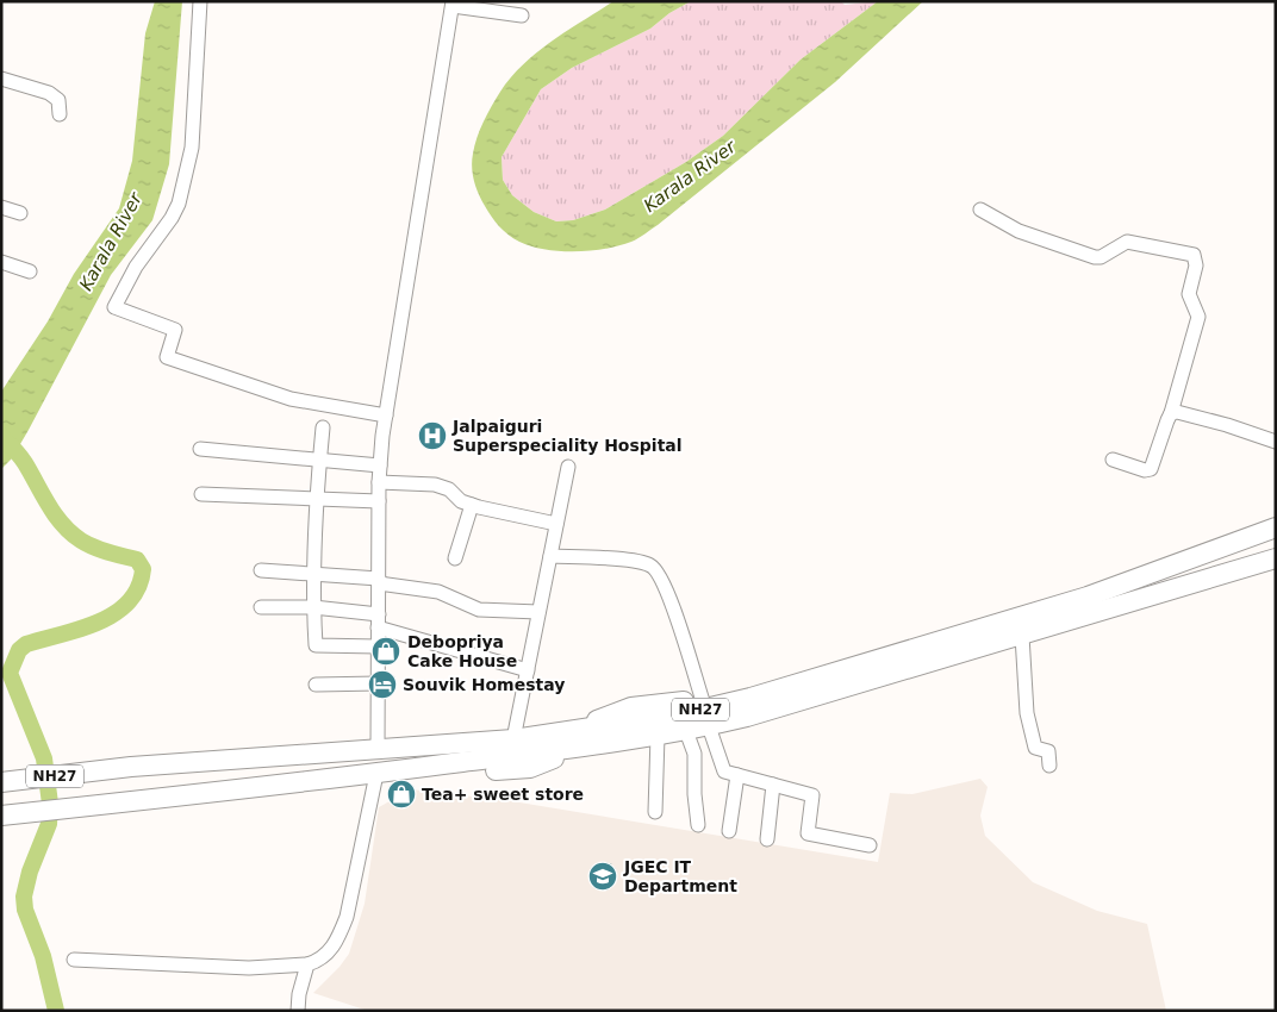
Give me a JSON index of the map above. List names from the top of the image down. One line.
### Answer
{"streets":{"highway":["NH27"]},"water":["Karala River"],"places":{"hospital":["Jalpaiguri Superspeciality Hospital"],"shop":["Debopriya Cake House","Tea+ sweet store"],"hotel":["Souvik Homestay"],"school or university":["JGEC IT Department"]}}
